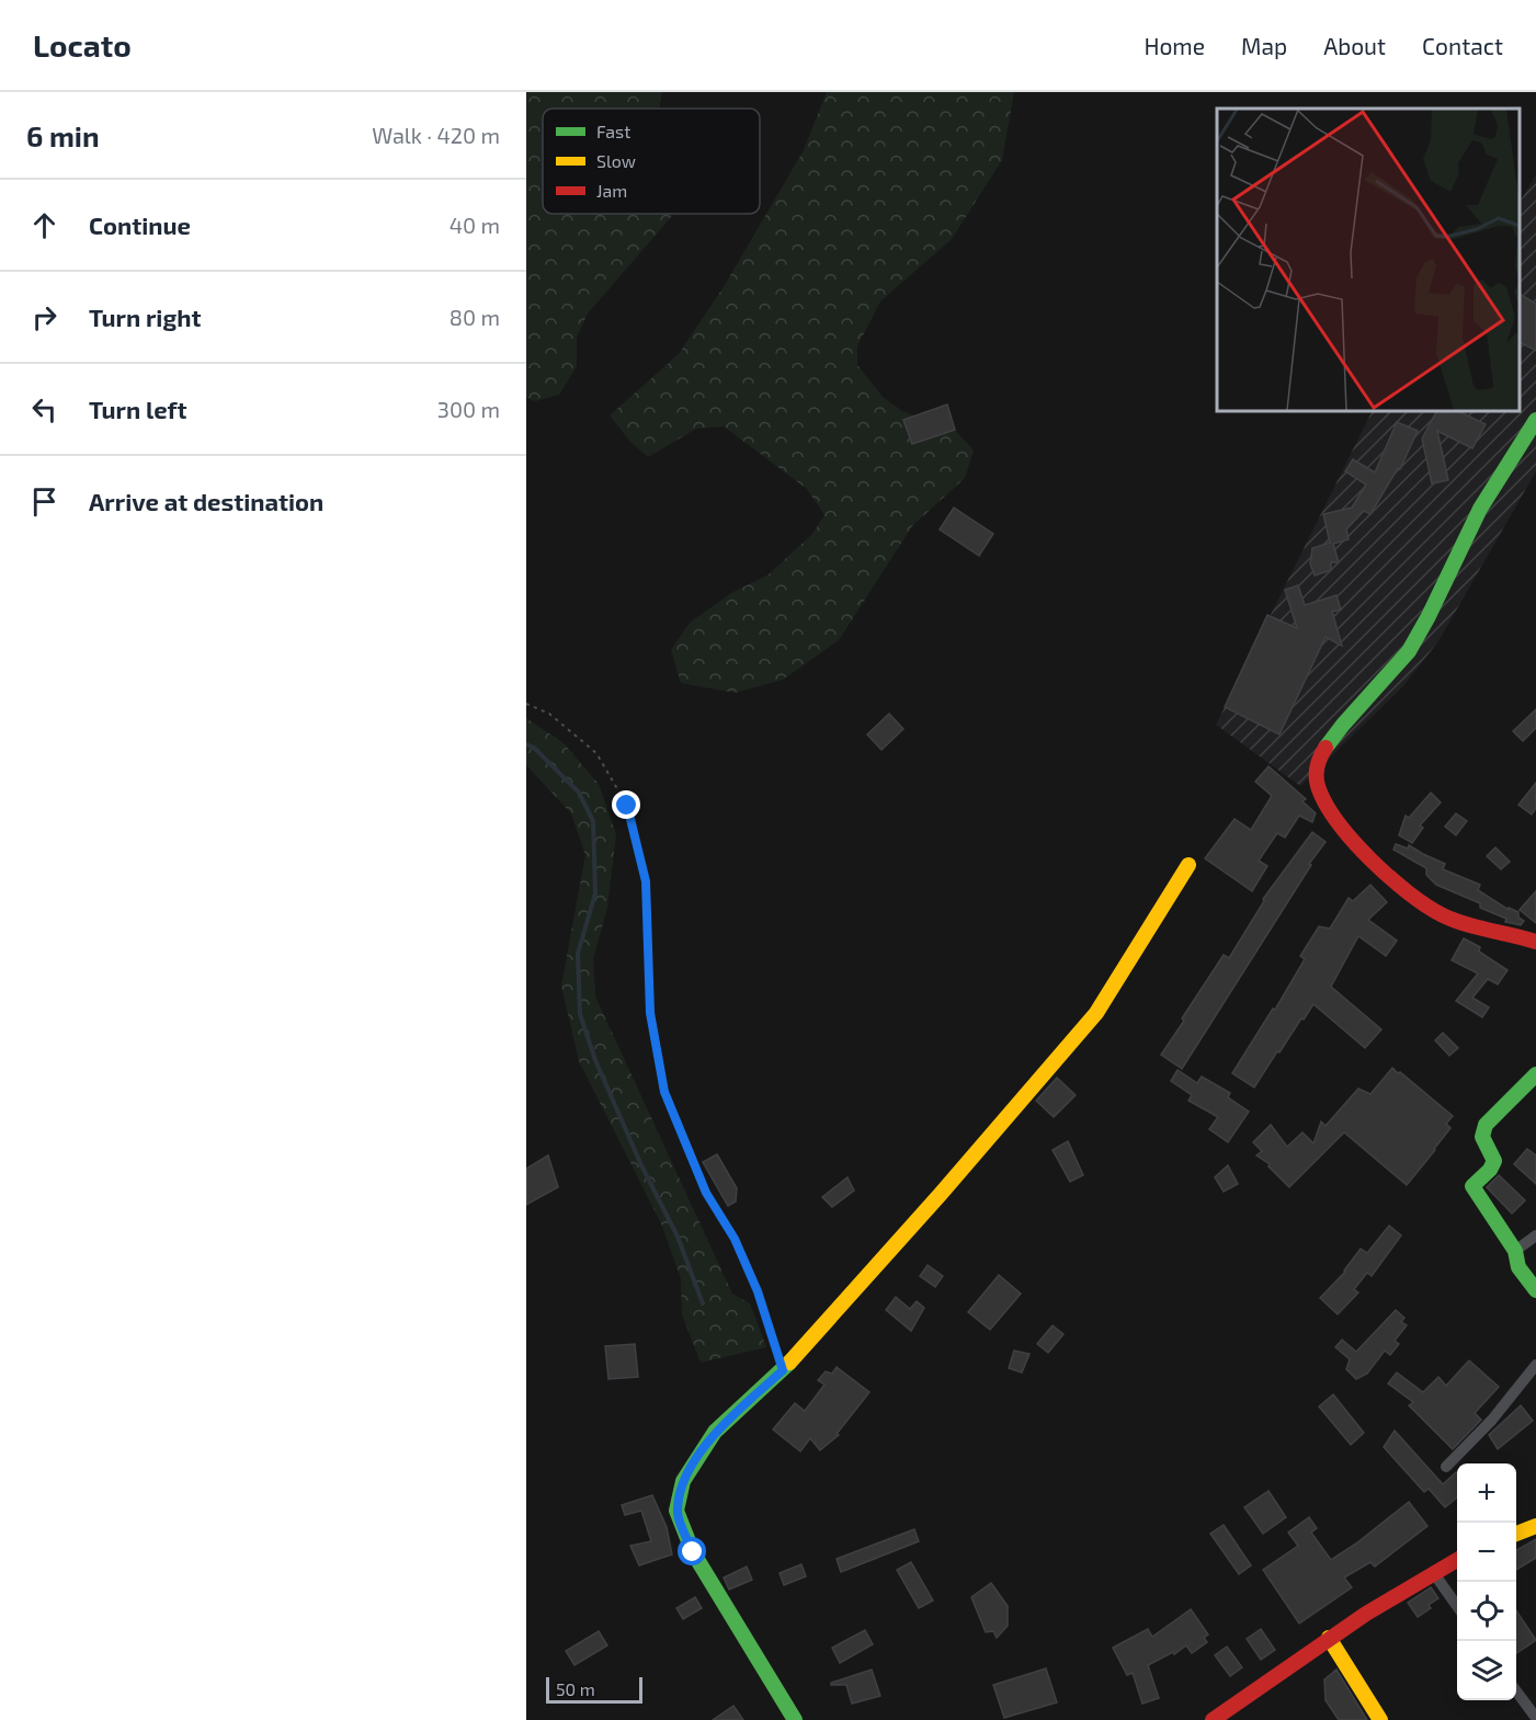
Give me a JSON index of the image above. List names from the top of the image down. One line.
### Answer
{"legend":["Fast","Slow","Jam"],"scale_bar":"50 m","page":{"header":"Locato","nav":["Home","Map","About","Contact"],"heading":["6 min","Walk · 420 m"],"list":[["Continue","40 m"],["Turn right","80 m"],["Turn left","300 m"],"Arrive at destination"],"map_buttons":["+","−"],"scale":"50 m"}}
